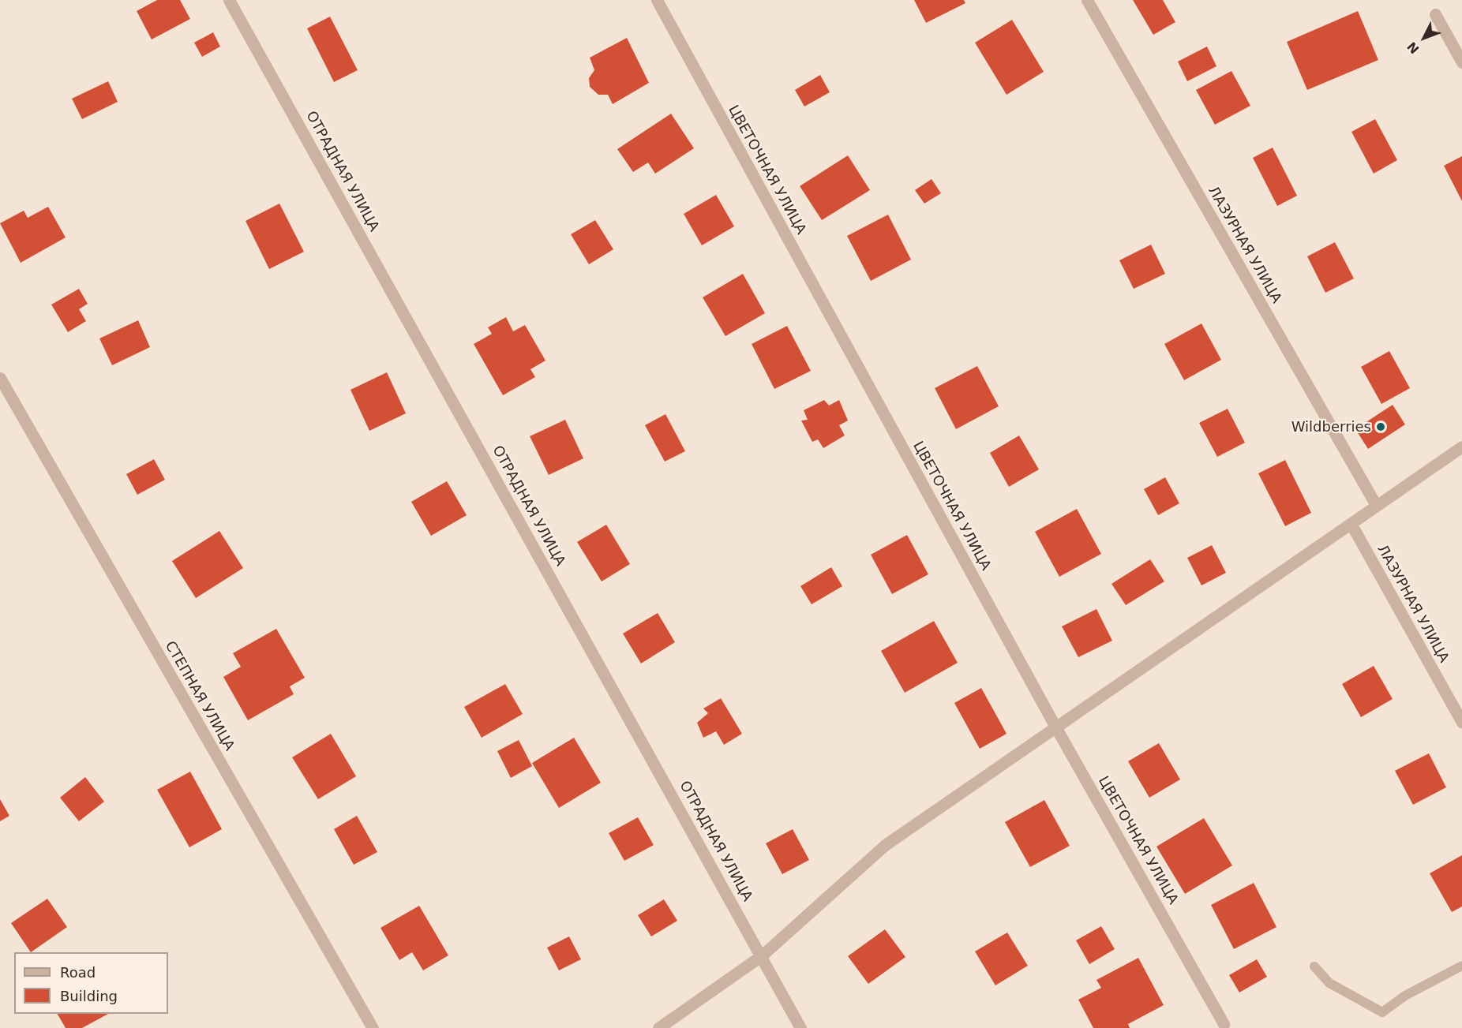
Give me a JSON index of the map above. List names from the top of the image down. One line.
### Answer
{"streets":{"street":["ЦВЕТОЧНАЯ УЛИЦА","ОТРАДНАЯ УЛИЦА","ЛАЗУРНАЯ УЛИЦА","СТЕПНАЯ УЛИЦА"]},"places":["Wildberries"],"legend":["Road","Building"],"north":"bottom left"}
